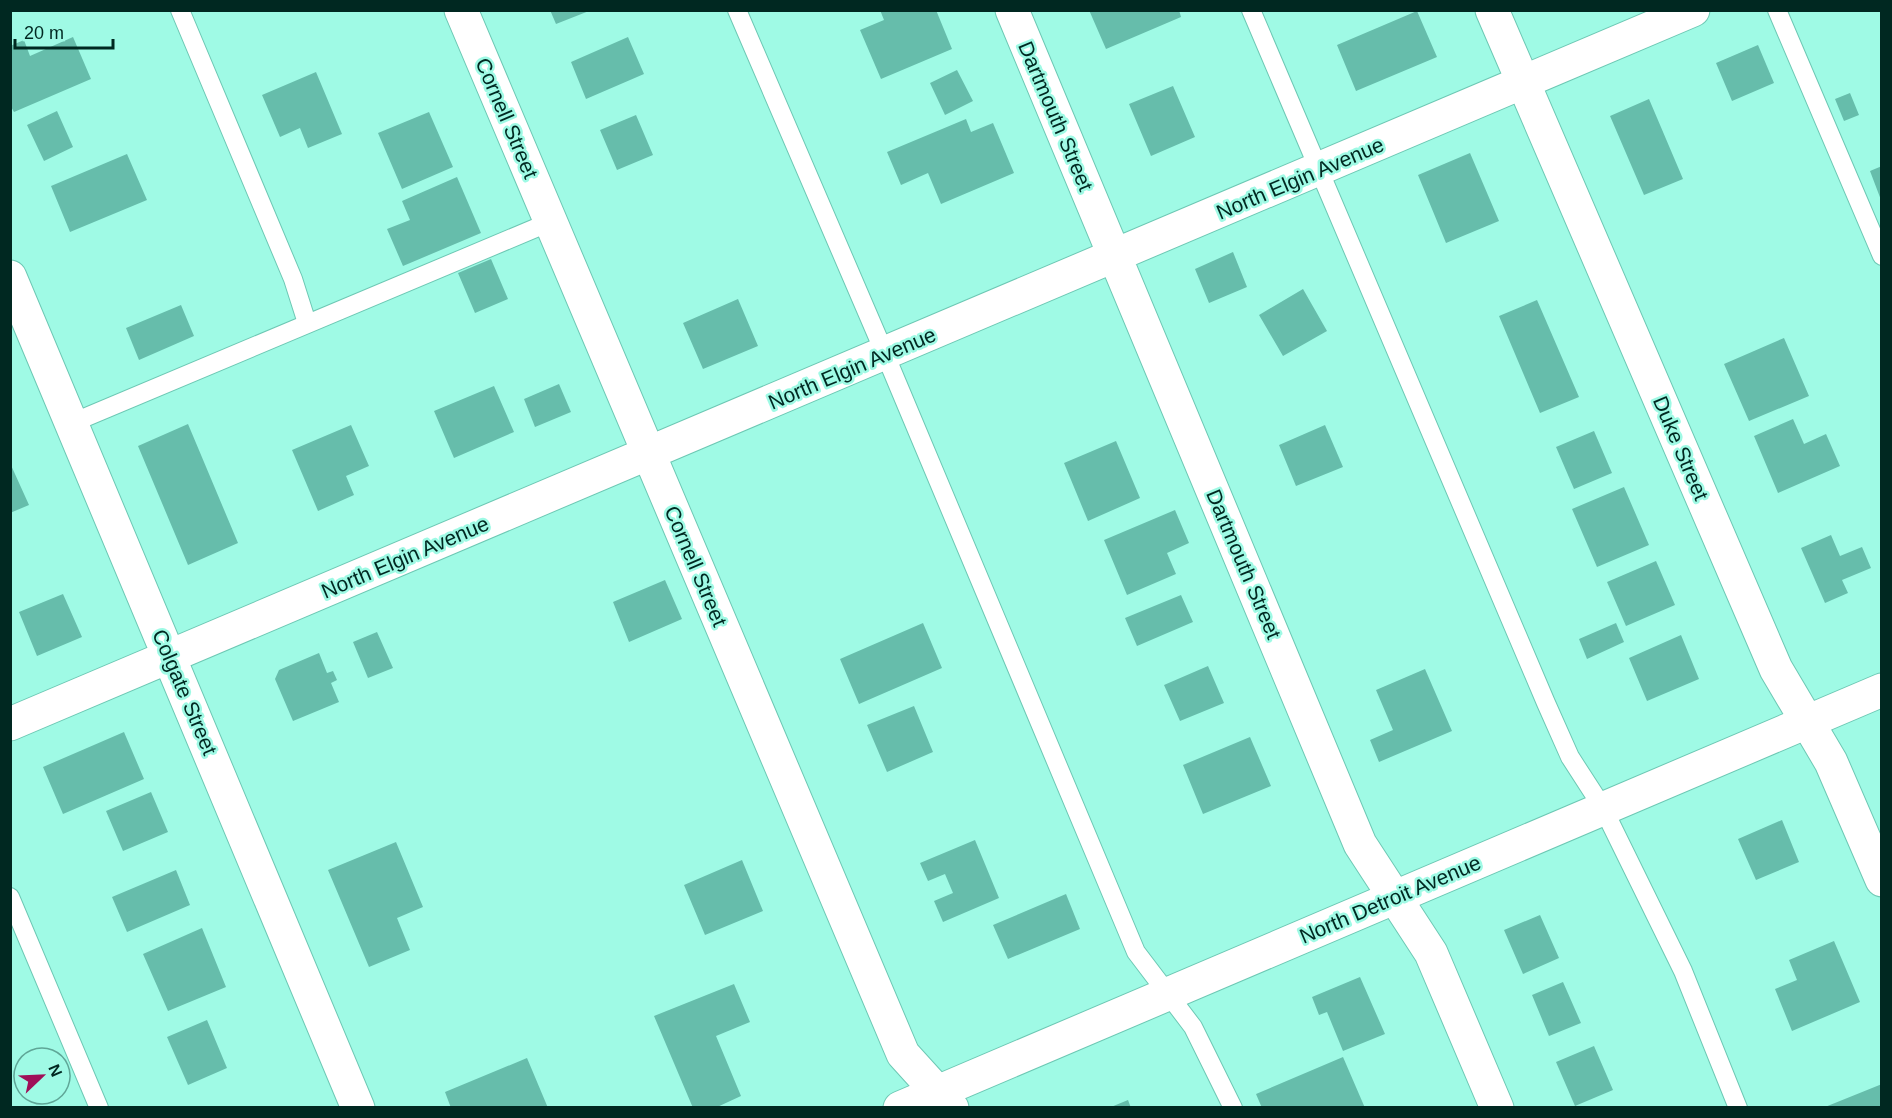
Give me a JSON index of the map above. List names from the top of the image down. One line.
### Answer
{"streets":{"street":["Dartmouth Street","Cornell Street","North Elgin Avenue","Duke Street","Colgate Street","North Detroit Avenue"]},"crossings":[["Dartmouth Street","North Elgin Avenue"],["Dartmouth Street","North Detroit Avenue"],["Cornell Street","North Elgin Avenue"],["Cornell Street","North Detroit Avenue"],["North Elgin Avenue","Duke Street"],["North Elgin Avenue","Colgate Street"],["Duke Street","North Detroit Avenue"]],"scale_bar":"20 m","north":"top right"}
